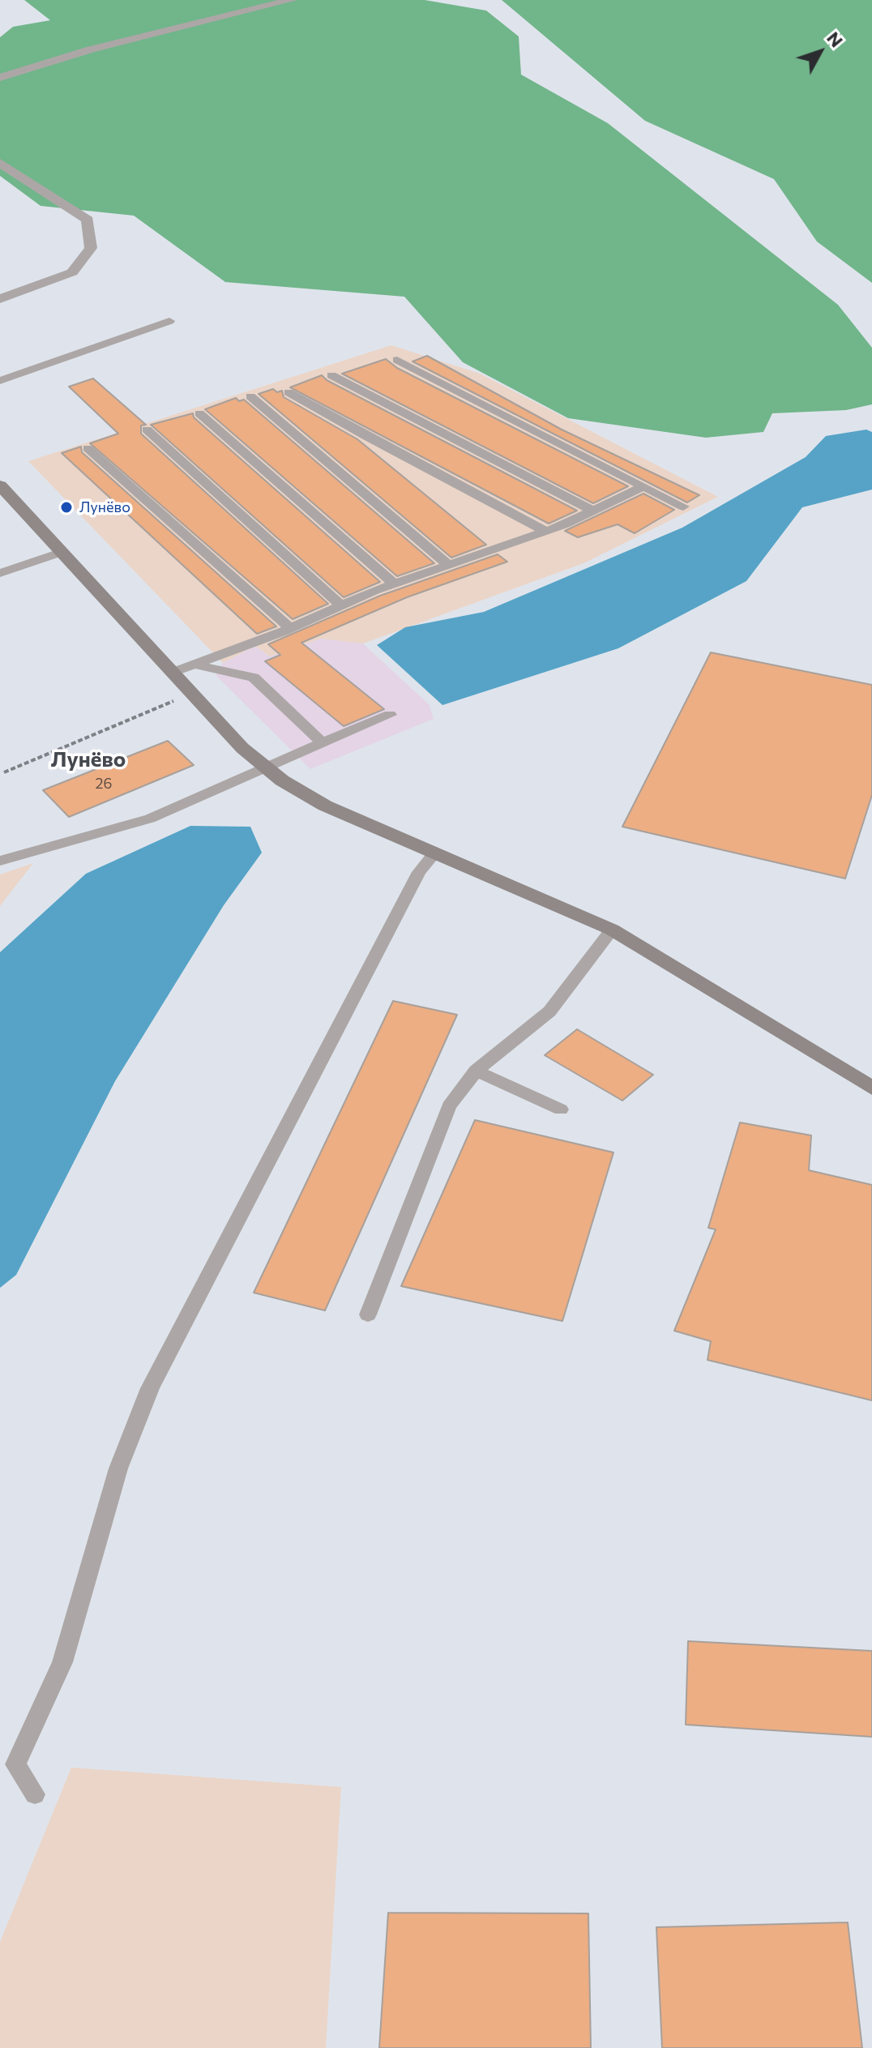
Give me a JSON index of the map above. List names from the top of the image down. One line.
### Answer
{"districts":["Лунёво"],"places":["Лунёво"],"house_numbers":["26"],"north":"top right"}
